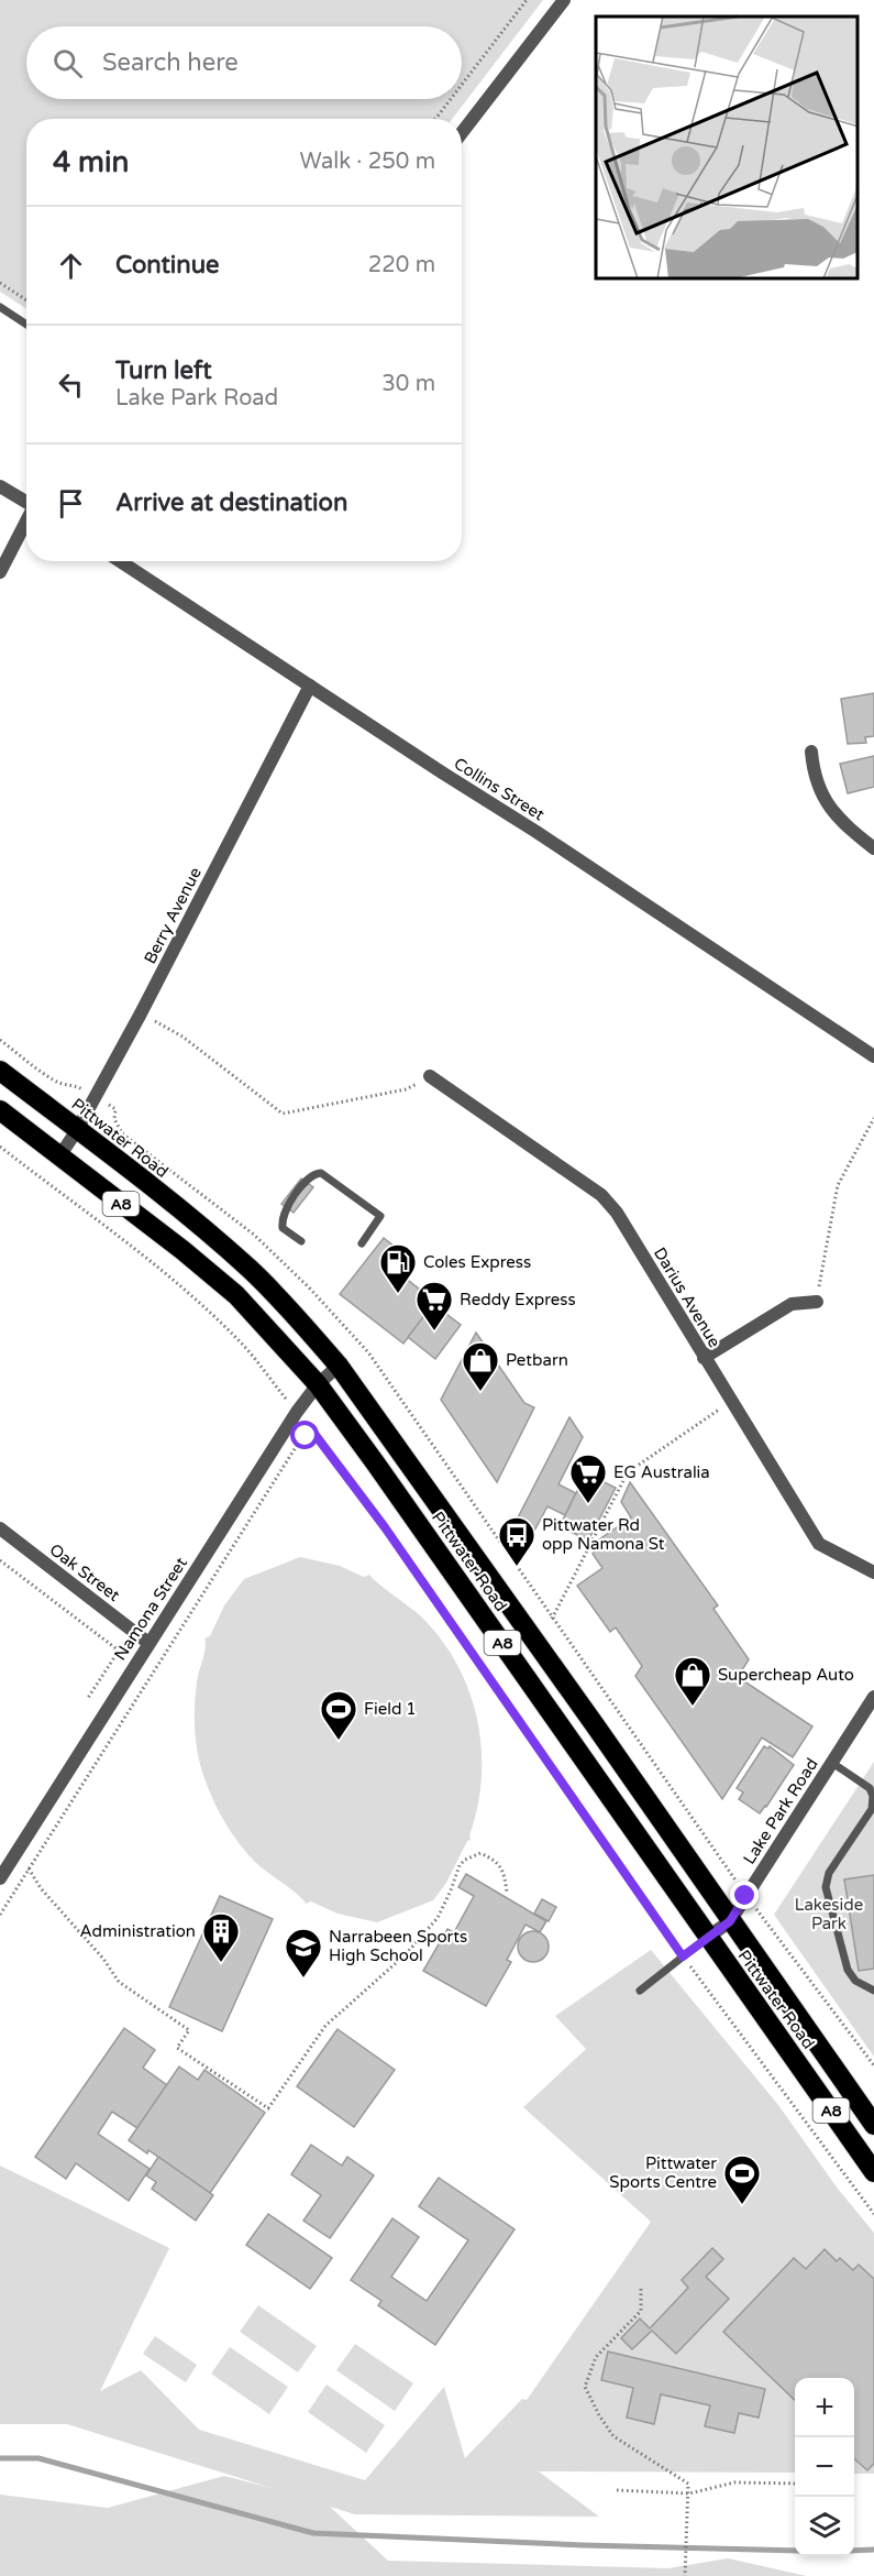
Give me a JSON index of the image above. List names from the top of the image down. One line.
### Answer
{"streets":{"highway":["Pittwater Road","A8"],"street":["Collins Street","Berry Avenue","Darius Avenue","Oak Street","Namona Street","Lake Park Road"]},"crossings":[["Collins Street","Berry Avenue"],["Berry Avenue","Pittwater Road"],["Pittwater Road","Namona Street"],["Pittwater Road","Lake Park Road"],["Oak Street","Namona Street"]],"parks":["Lakeside Park"],"places":{"fuel station":["Coles Express"],"supermarket":["Reddy Express","EG Australia"],"shop":["Petbarn","Supercheap Auto"],"bus stop":["Pittwater Rd opp Namona St"],"sports":["Field 1","Pittwater Sports Centre"],"building":["Administration"],"school or university":["Narrabeen Sports High School"]},"page":{"search":"Search here","heading":["4 min","Walk · 250 m"],"list":[["Continue","220 m"],["Turn left","Lake Park Road","30 m"],"Arrive at destination"],"map_buttons":["+","−"]}}
